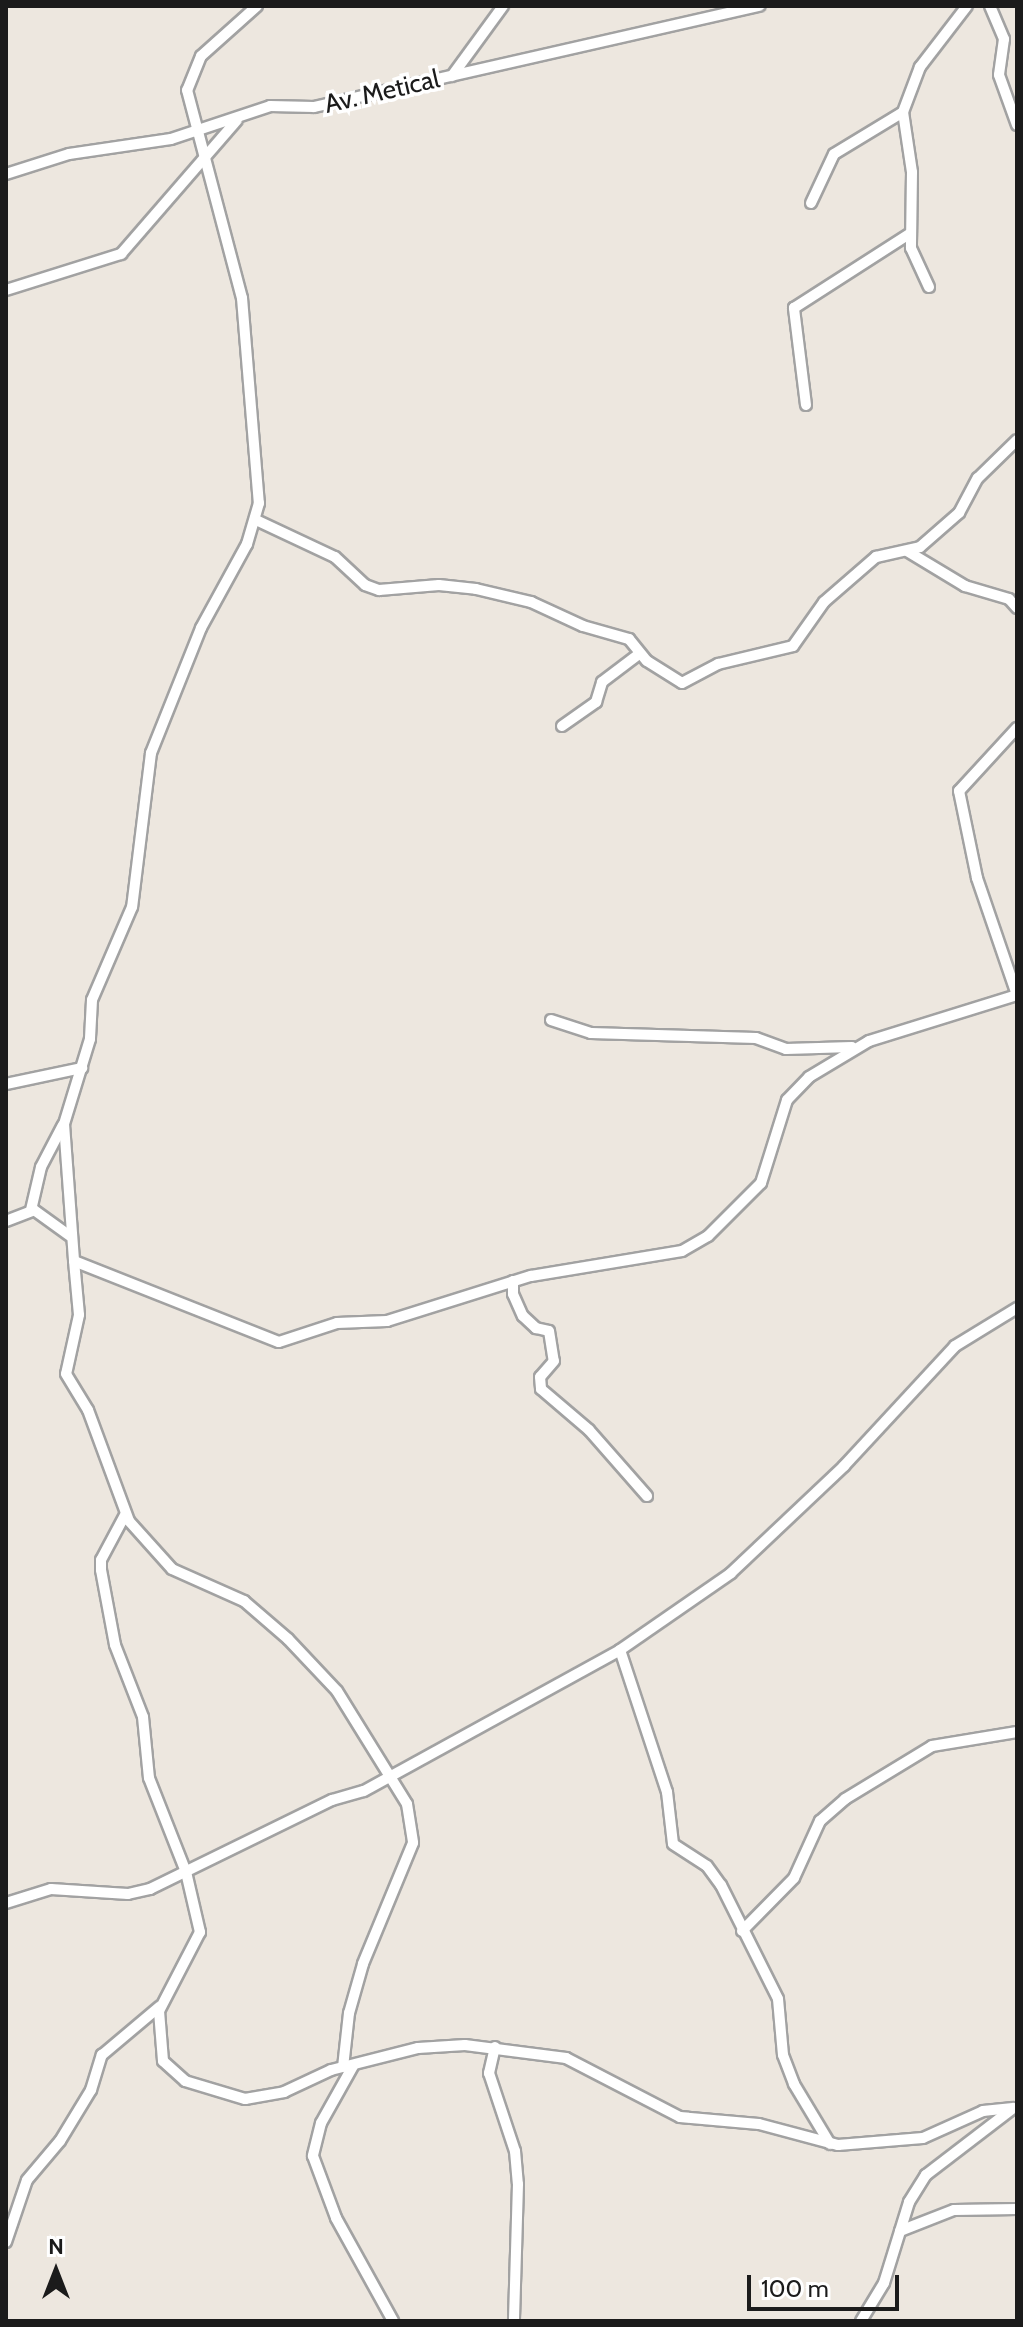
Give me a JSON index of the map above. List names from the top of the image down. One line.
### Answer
{"streets":{"street":["Av. Metical"]},"scale_bar":"100 m","north":"top"}
